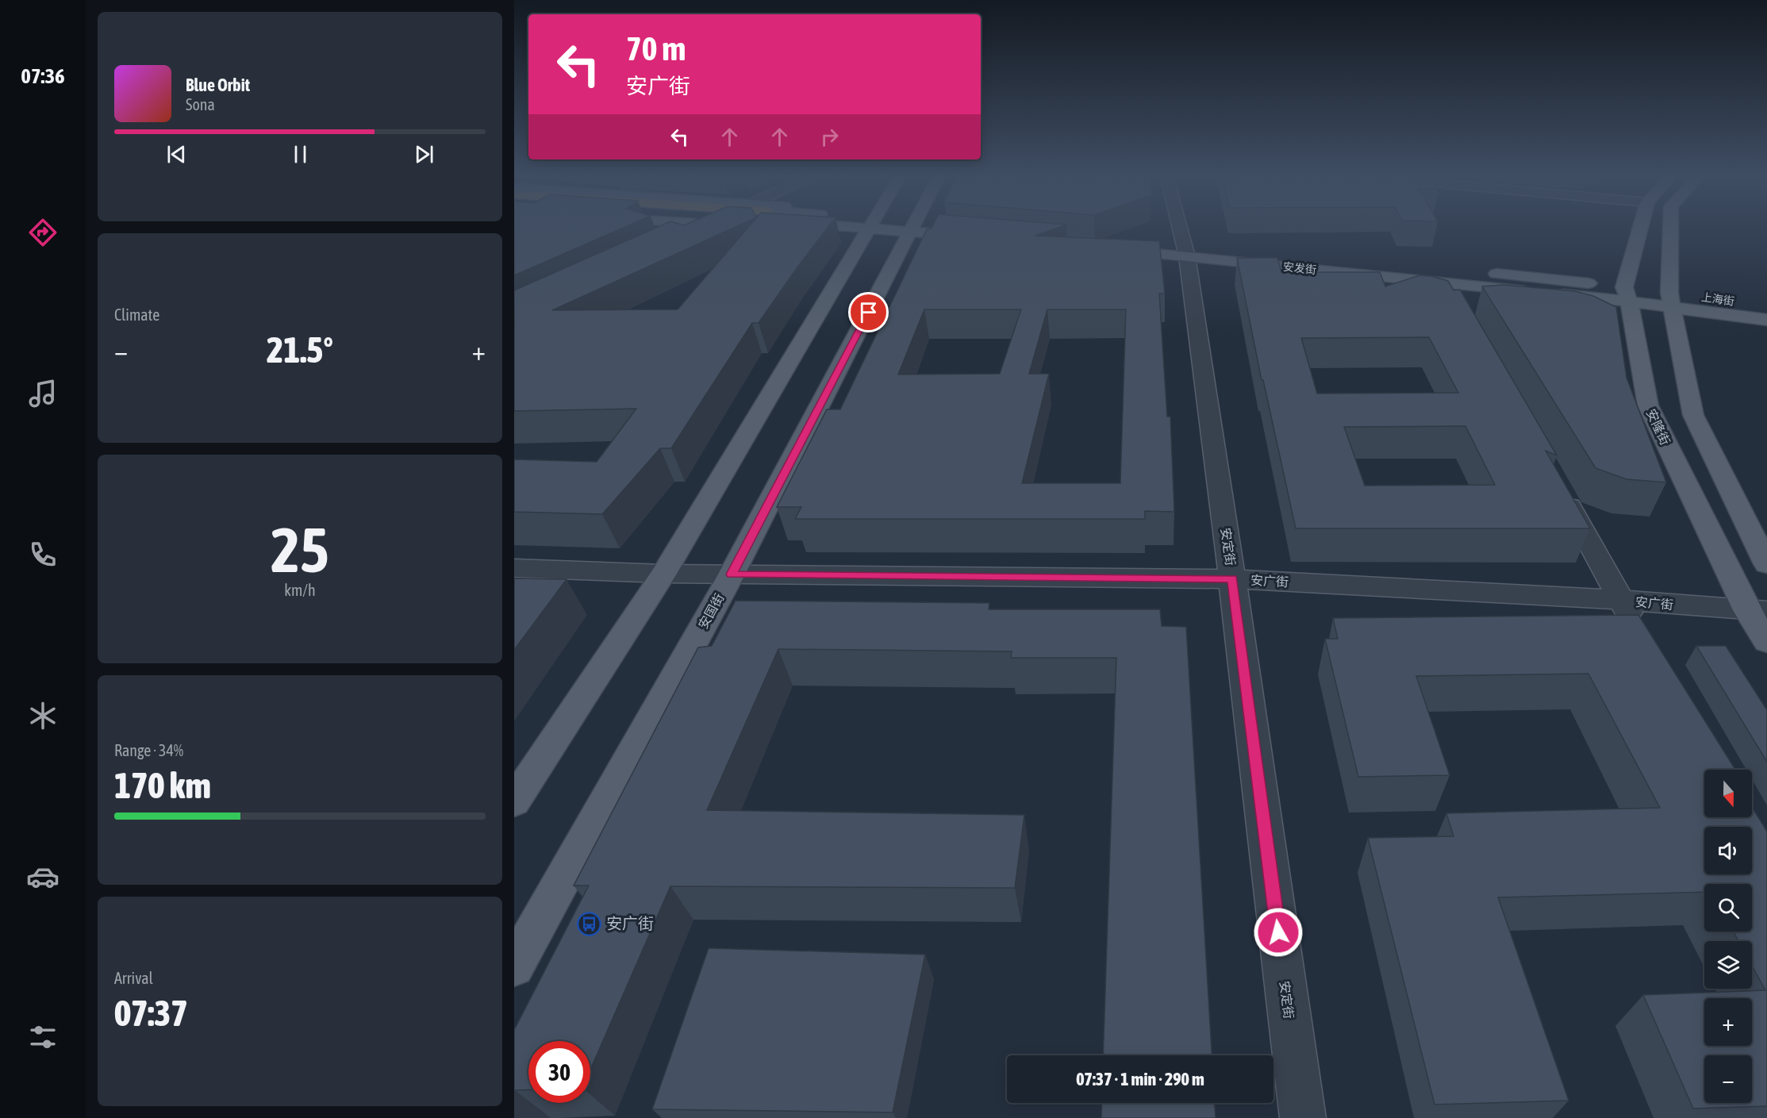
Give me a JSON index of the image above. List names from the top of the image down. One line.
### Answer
{"streets":{"main road":["安发街","上海街","安隆街","安国街"],"street":["安定街","安广街"]},"crossings":[["安发街","上海街"],["安发街","安隆街"],["安发街","安定街"],["安隆街","安广街"],["安定街","安广街"],["安广街","安国街"]],"places":{"bus stop":["安广街"]},"north":"bottom","page":{"tabs":"07:36","turn":["70 m","安广街"],"song":["Blue Orbit","Sona"],"tile":["Climate",["25","km/h"],["Range · 34%","170 km"],["Arrival","07:37"]],"heat":["−","21.5°","+"],"map_buttons":["+","−"],"limit":"30","trip":"07:37 · 1 min · 290 m"}}
